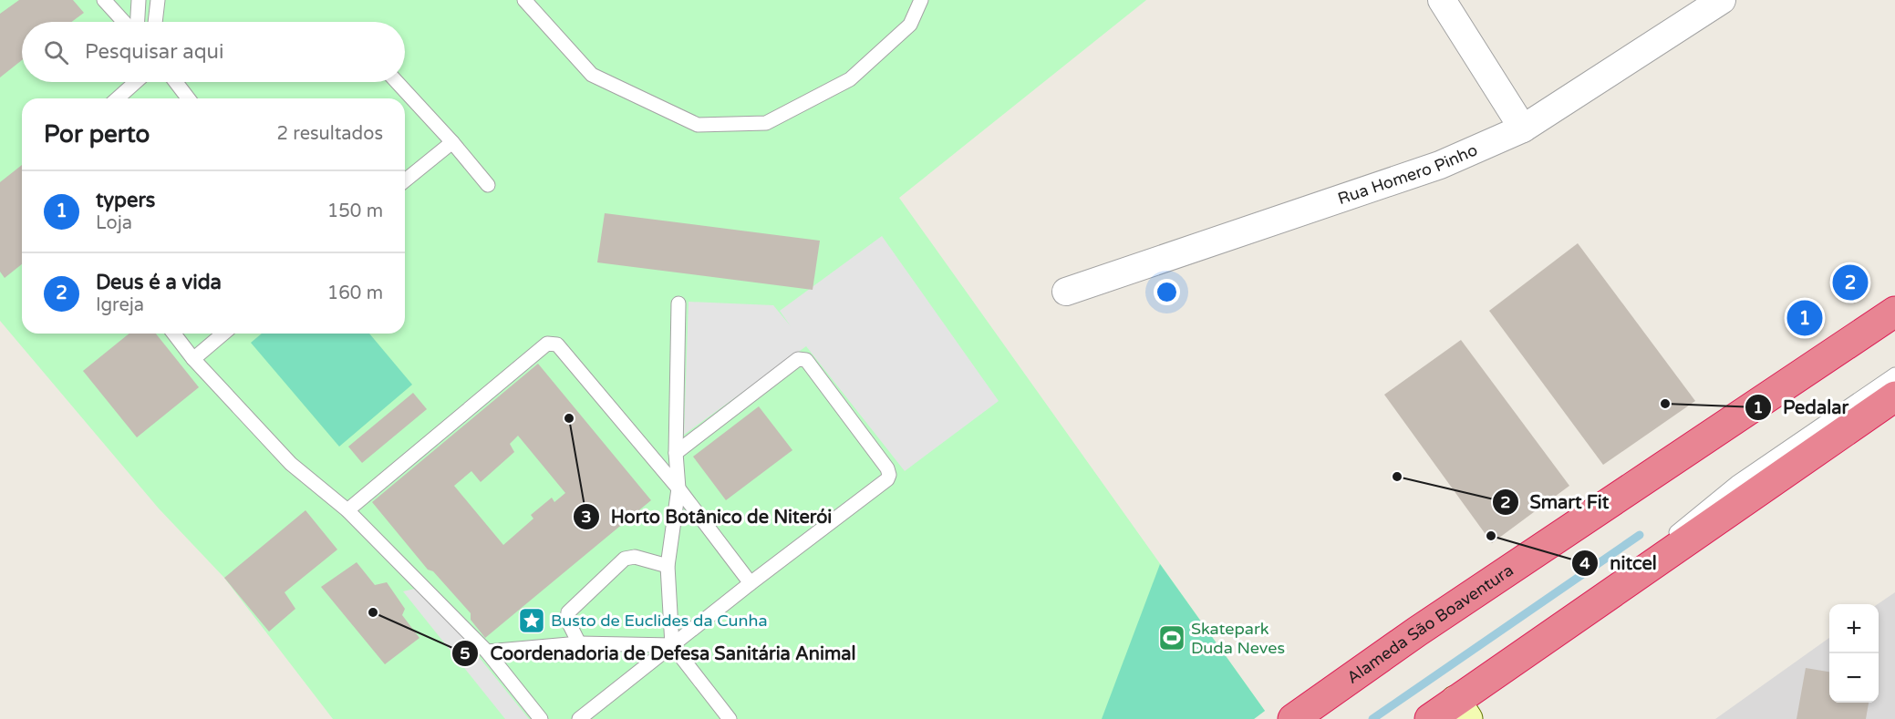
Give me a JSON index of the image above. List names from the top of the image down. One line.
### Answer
{"streets":{"highway":["Alameda São Boaventura"],"street":["Rua Homero Pinho"]},"places":{"other":["Pedalar","Horto Botânico de Niterói","Smart Fit","nitcel","Coordenadoria de Defesa Sanitária Animal"],"place":["Busto de Euclides da Cunha"],"sports":["Skatepark Duda Neves"]},"page":{"search":"Pesquisar aqui","heading":["Por perto","2 resultados"],"list":[{"mark":"1","name":"typers","note":"Loja","value":"150 m"},{"mark":"2","name":"Deus é a vida","note":"Igreja","value":"160 m"}],"pins":["2","1"],"map_buttons":["+","−"]}}
